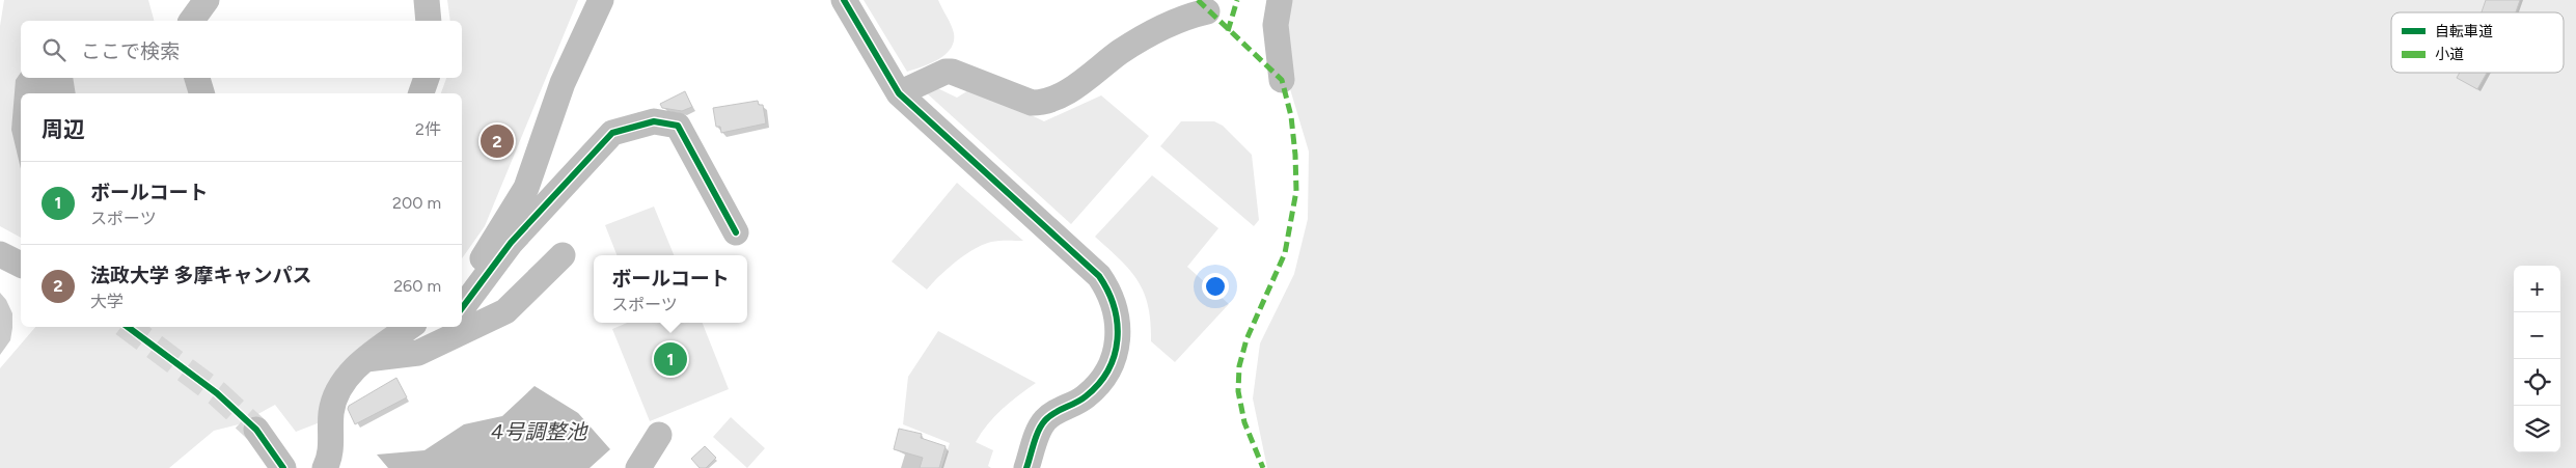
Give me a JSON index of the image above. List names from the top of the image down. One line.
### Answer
{"water":["4号調整池"],"legend":["自転車道","小道"],"page":{"search":"ここで検索","heading":["周辺","2件"],"pins":["2","1"],"list":[{"mark":"1","name":"ボールコート","note":"スポーツ","value":"200 m"},{"mark":"2","name":"法政大学 多摩キャンパス","note":"大学","value":"260 m"}],"popup":["ボールコート","スポーツ"],"map_buttons":["+","−"]}}
